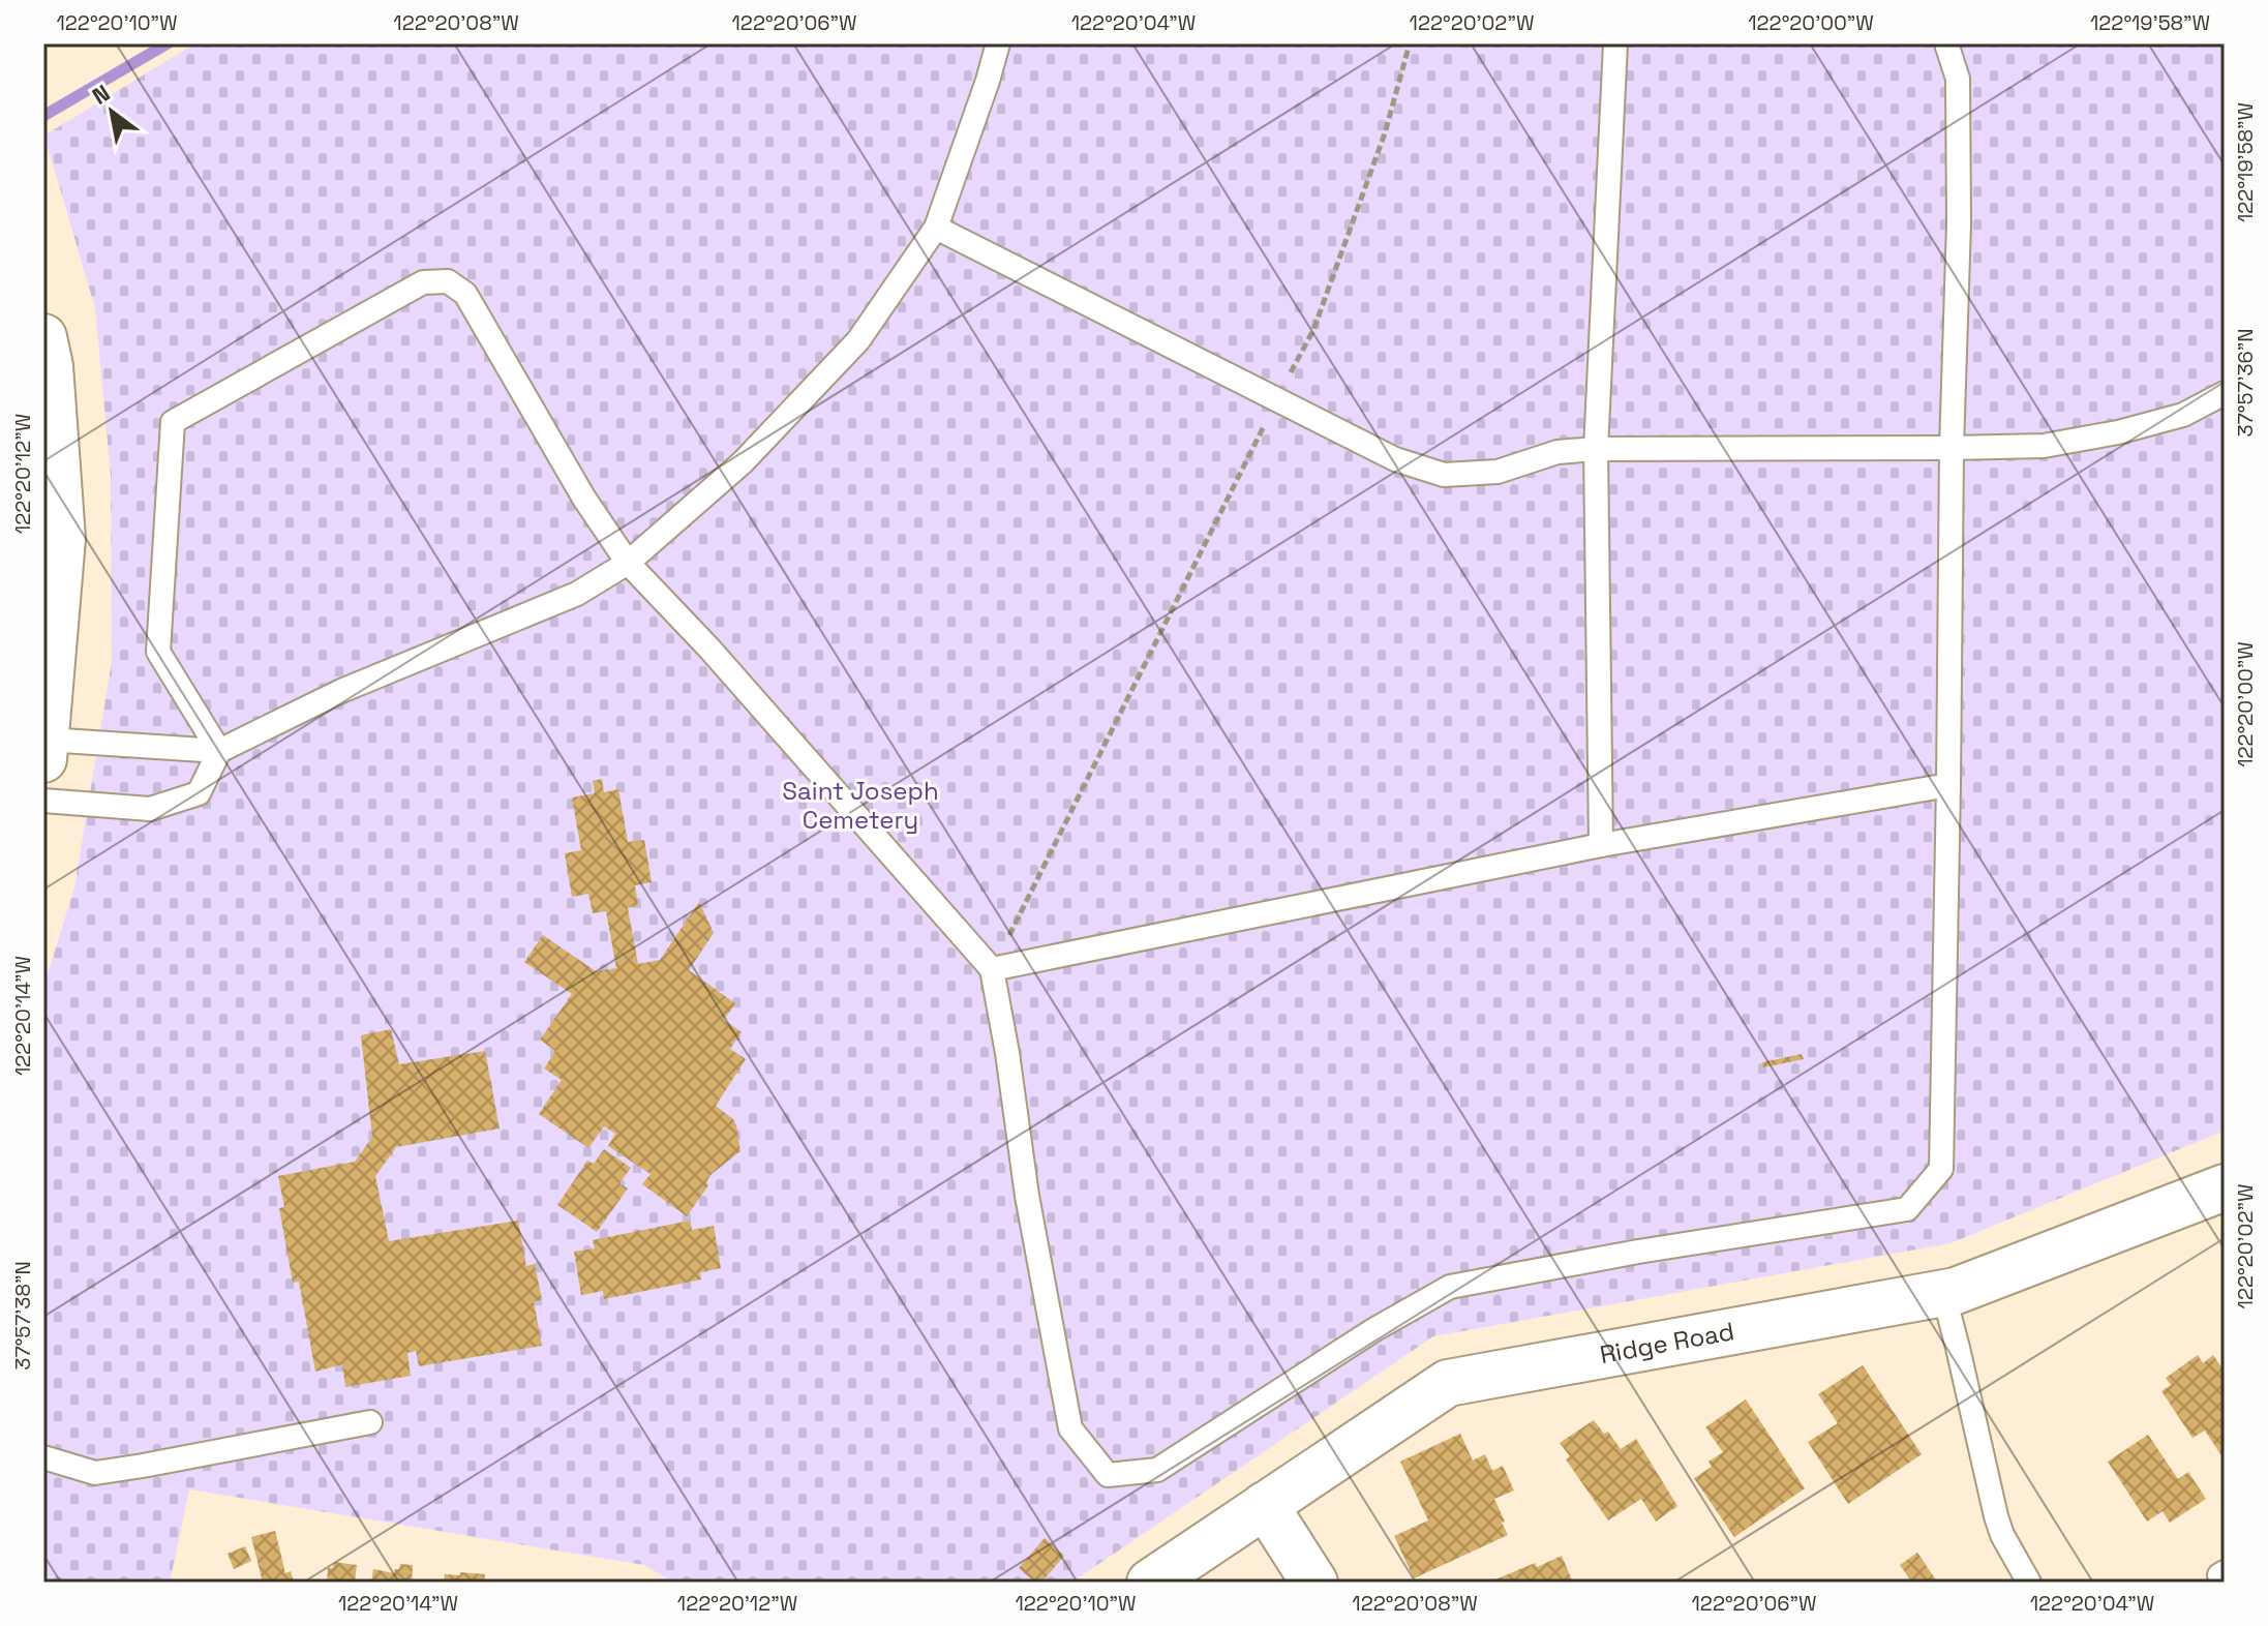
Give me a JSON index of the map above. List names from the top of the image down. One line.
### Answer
{"streets":{"street":["Ridge Road"]},"parks":["Saint Joseph Cemetery"],"north":"top left","coordinates":["122°20'10\"W","122°20'08\"W","122°20'06\"W","122°20'04\"W","122°20'02\"W","122°20'00\"W","122°19'58\"W","37°57'36\"N","122°20'12\"W","122°20'14\"W","37°57'38\"N"]}
